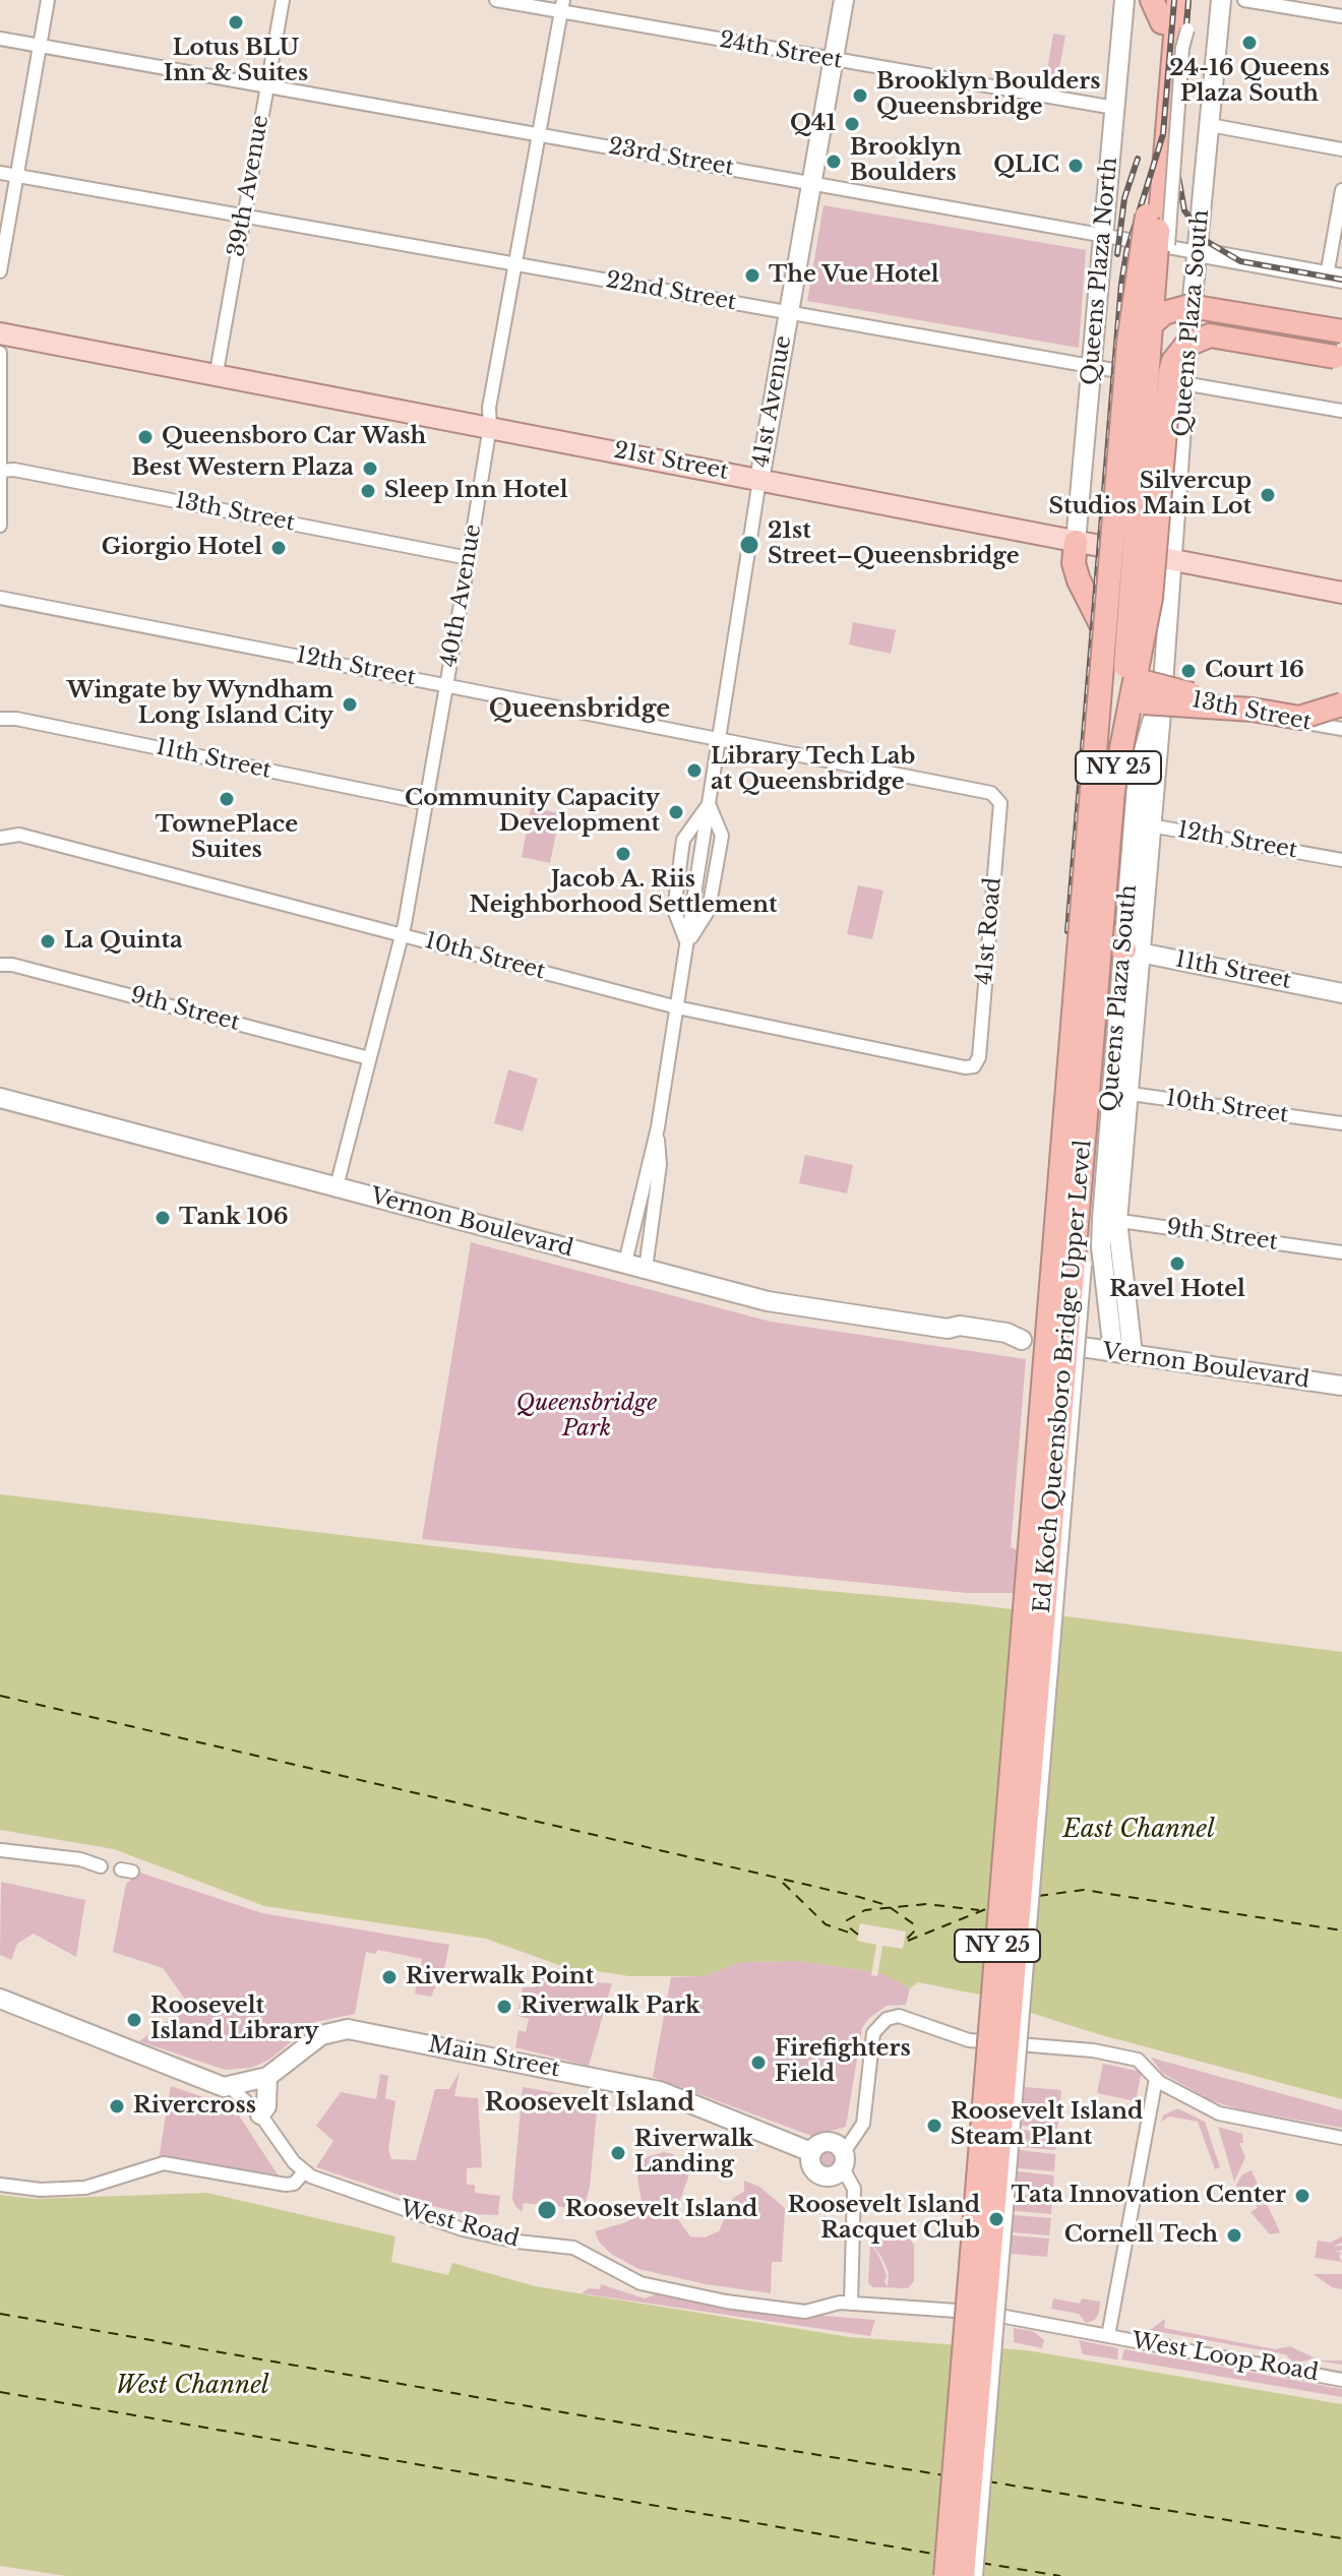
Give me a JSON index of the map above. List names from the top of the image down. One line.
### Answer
{"streets":{"highway":["NY 25","Ed Koch Queensboro Bridge Upper Level"],"main road":["23rd Street","Queens Plaza North","Queens Plaza South","41st Avenue","21st Street","11th Street","Vernon Boulevard","Main Street"],"street":["24th Street","39th Avenue","22nd Street","13th Street","40th Avenue","12th Street","41st Road","10th Street","9th Street","West Road","West Loop Road"]},"crossings":[["24th Street","Queens Plaza North"],["24th Street","41st Avenue"],["24th Street","40th Avenue"],["23rd Street","39th Avenue"],["23rd Street","Queens Plaza North"],["23rd Street","Queens Plaza South"],["23rd Street","41st Avenue"],["23rd Street","40th Avenue"],["39th Avenue","22nd Street"],["39th Avenue","21st Street"],["Queens Plaza North","22nd Street"],["Queens Plaza North","21st Street"],["22nd Street","Queens Plaza South"],["22nd Street","41st Avenue"],["22nd Street","40th Avenue"],["Queens Plaza South","21st Street"],["Queens Plaza South","13th Street"],["Queens Plaza South","12th Street"],["Queens Plaza South","11th Street"],["Queens Plaza South","10th Street"],["Queens Plaza South","9th Street"],["Queens Plaza South","Vernon Boulevard"],["41st Avenue","21st Street"],["41st Avenue","12th Street"],["41st Avenue","10th Street"],["41st Avenue","Vernon Boulevard"],["21st Street","40th Avenue"],["13th Street","40th Avenue"],["40th Avenue","12th Street"],["40th Avenue","11th Street"],["40th Avenue","10th Street"],["40th Avenue","9th Street"],["40th Avenue","Vernon Boulevard"],["12th Street","41st Road"],["NY 25","Ed Koch Queensboro Bridge Upper Level"],["41st Road","10th Street"],["West Road","West Loop Road"]],"districts":["Queensbridge","Roosevelt Island"],"water":["East Channel","West Channel"],"parks":["Queensbridge Park"],"places":["Lotus BLU Inn & Suites","24-16 Queens Plaza South","Brooklyn Boulders Queensbridge","Q41","Brooklyn Boulders","QLIC","The Vue Hotel","Queensboro Car Wash","Best Western Plaza","Sleep Inn Hotel","Silvercup Studios Main Lot","21st Street–Queensbridge","Giorgio Hotel","Court 16","Wingate by Wyndham Long Island City","Library Tech Lab at Queensbridge","TownePlace Suites","Community Capacity Development","Jacob A. Riis Neighborhood Settlement","La Quinta","Tank 106","Ravel Hotel","Riverwalk Point","Riverwalk Park","Roosevelt Island Library","Firefighters Field","Rivercross","Roosevelt Island Steam Plant","Riverwalk Landing","Tata Innovation Center","Roosevelt Island","Roosevelt Island Racquet Club","Cornell Tech"]}
